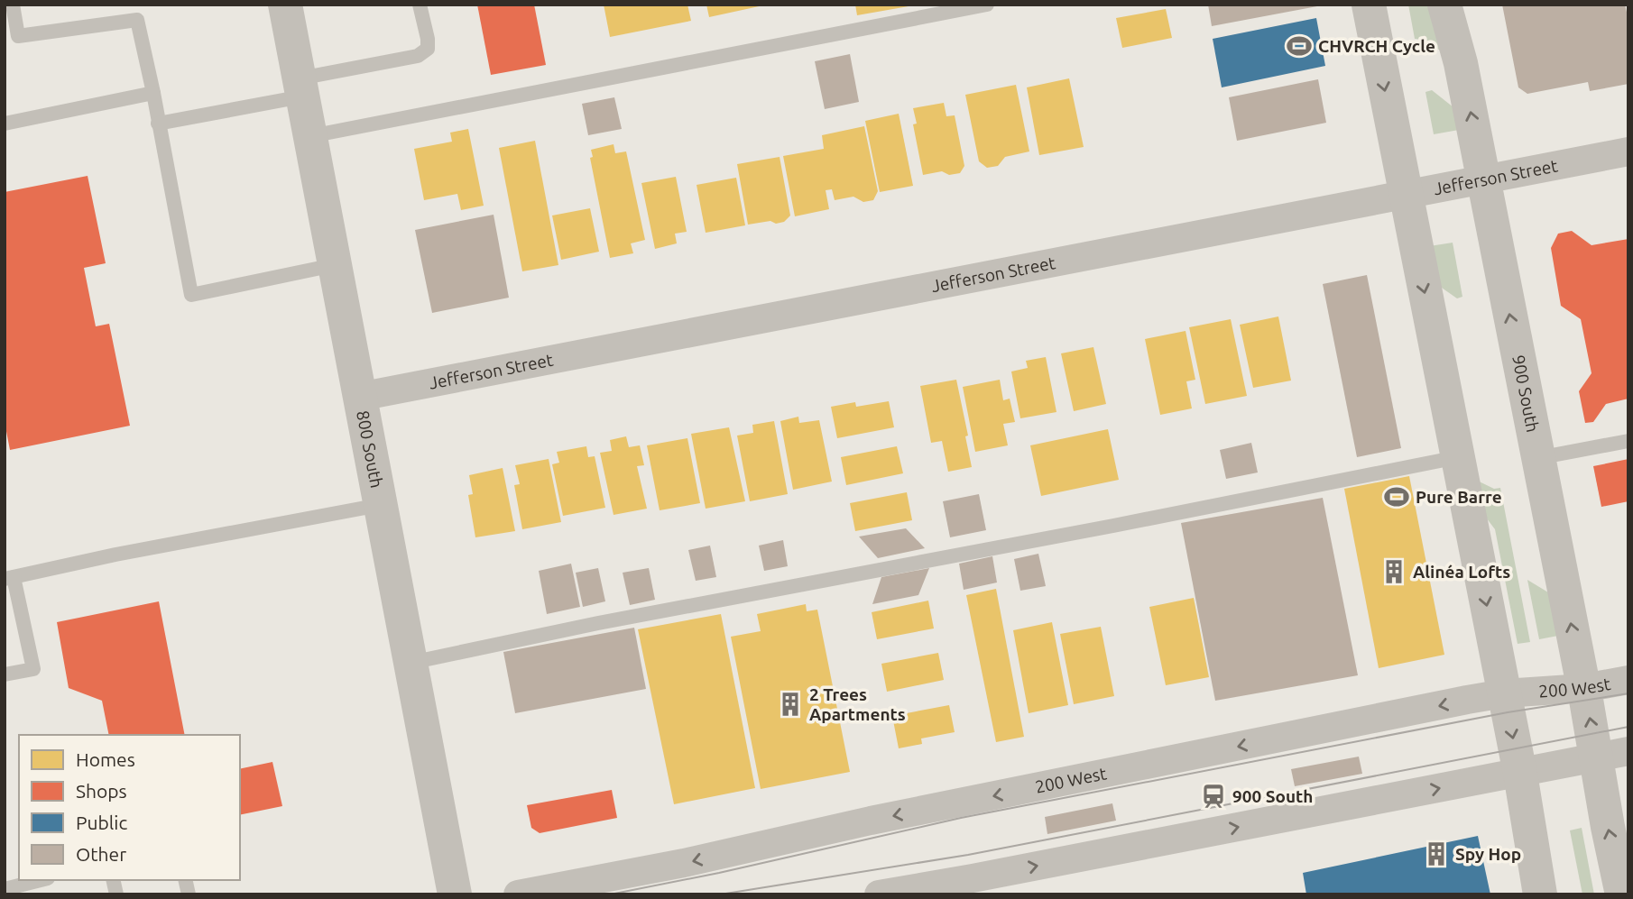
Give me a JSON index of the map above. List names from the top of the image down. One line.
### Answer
{"streets":{"street":["Jefferson Street","900 South","800 South","200 West"]},"crossings":[["Jefferson Street","900 South"],["Jefferson Street","800 South"],["900 South","200 West"]],"places":{"sports":["CHVRCH Cycle","Pure Barre"],"building":["Alinéa Lofts","2 Trees Apartments","Spy Hop"],"station":["900 South"]},"legend":["Homes","Shops","Public","Other"]}
